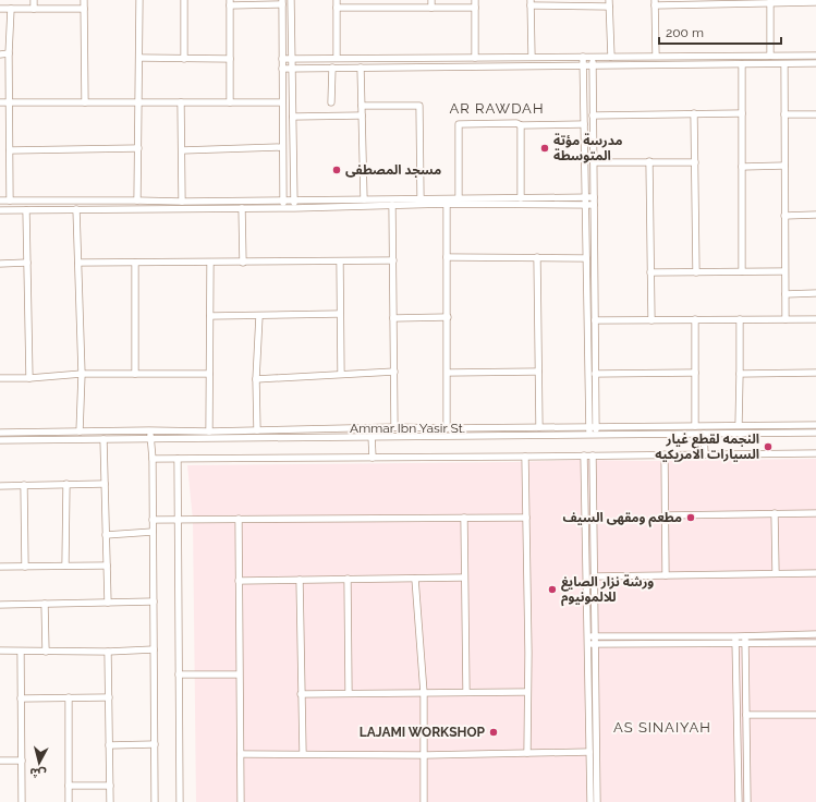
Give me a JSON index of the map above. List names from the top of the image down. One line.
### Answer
{"streets":{"street":["Ammar Ibn Yasir St."]},"districts":["AR RAWDAH","AS SINAIYAH"],"places":["مدرسة مؤتة المتوسطة","مسجد المصطفى","النجمه لقطع غيار السيارات الامريكيه","مطعم ومقهى السيف","ورشة نزار الصايغ للالمونيوم","LAJAMI WORKSHOP"],"scale_bar":"200 m","north":"bottom"}
